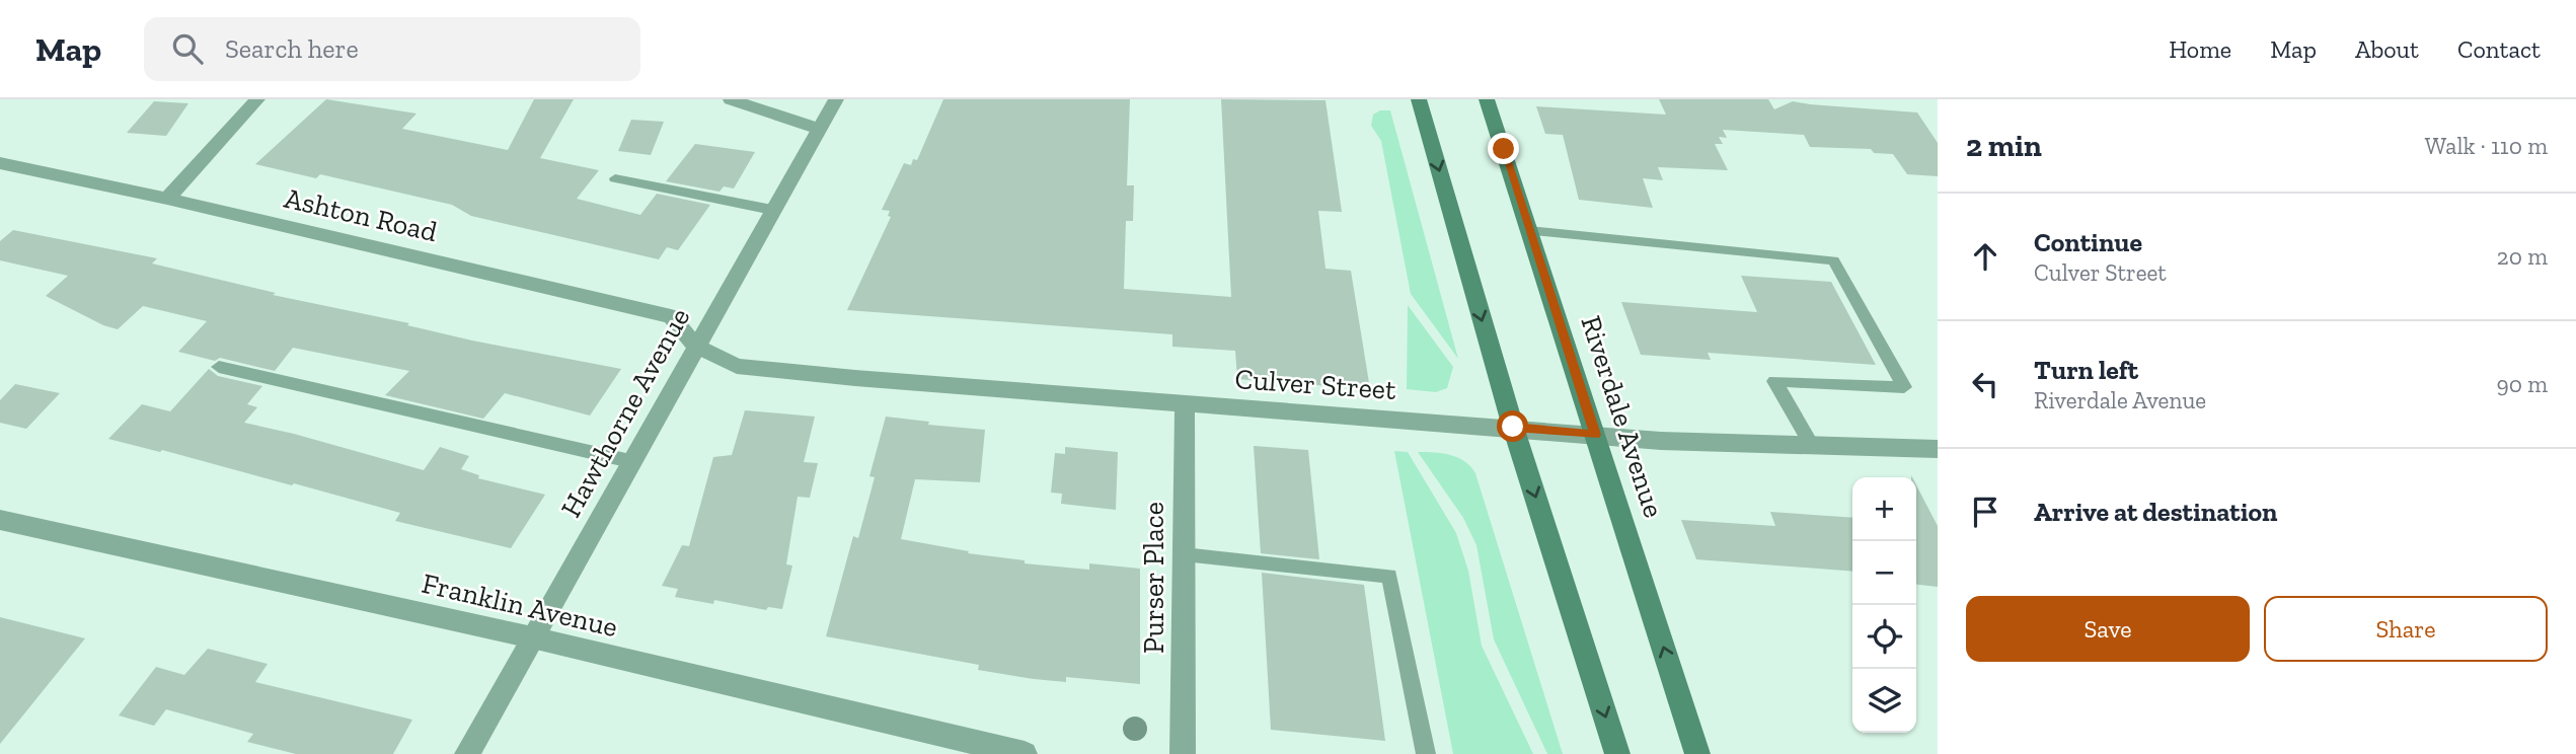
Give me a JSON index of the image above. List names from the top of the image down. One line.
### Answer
{"streets":{"main road":["Riverdale Avenue"],"street":["Ashton Road","Culver Street","Hawthorne Avenue","Purser Place","Franklin Avenue"]},"crossings":[["Ashton Road","Culver Street"],["Ashton Road","Hawthorne Avenue"],["Culver Street","Hawthorne Avenue"],["Culver Street","Riverdale Avenue"],["Culver Street","Purser Place"],["Hawthorne Avenue","Franklin Avenue"]],"page":{"header":"Map","search":"Search here","nav":["Home","Map","About","Contact"],"heading":["2 min","Walk · 110 m"],"list":[["Continue","Culver Street","20 m"],["Turn left","Riverdale Avenue","90 m"],"Arrive at destination"],"map_buttons":["+","−"],"buttons":["Save","Share"]}}
